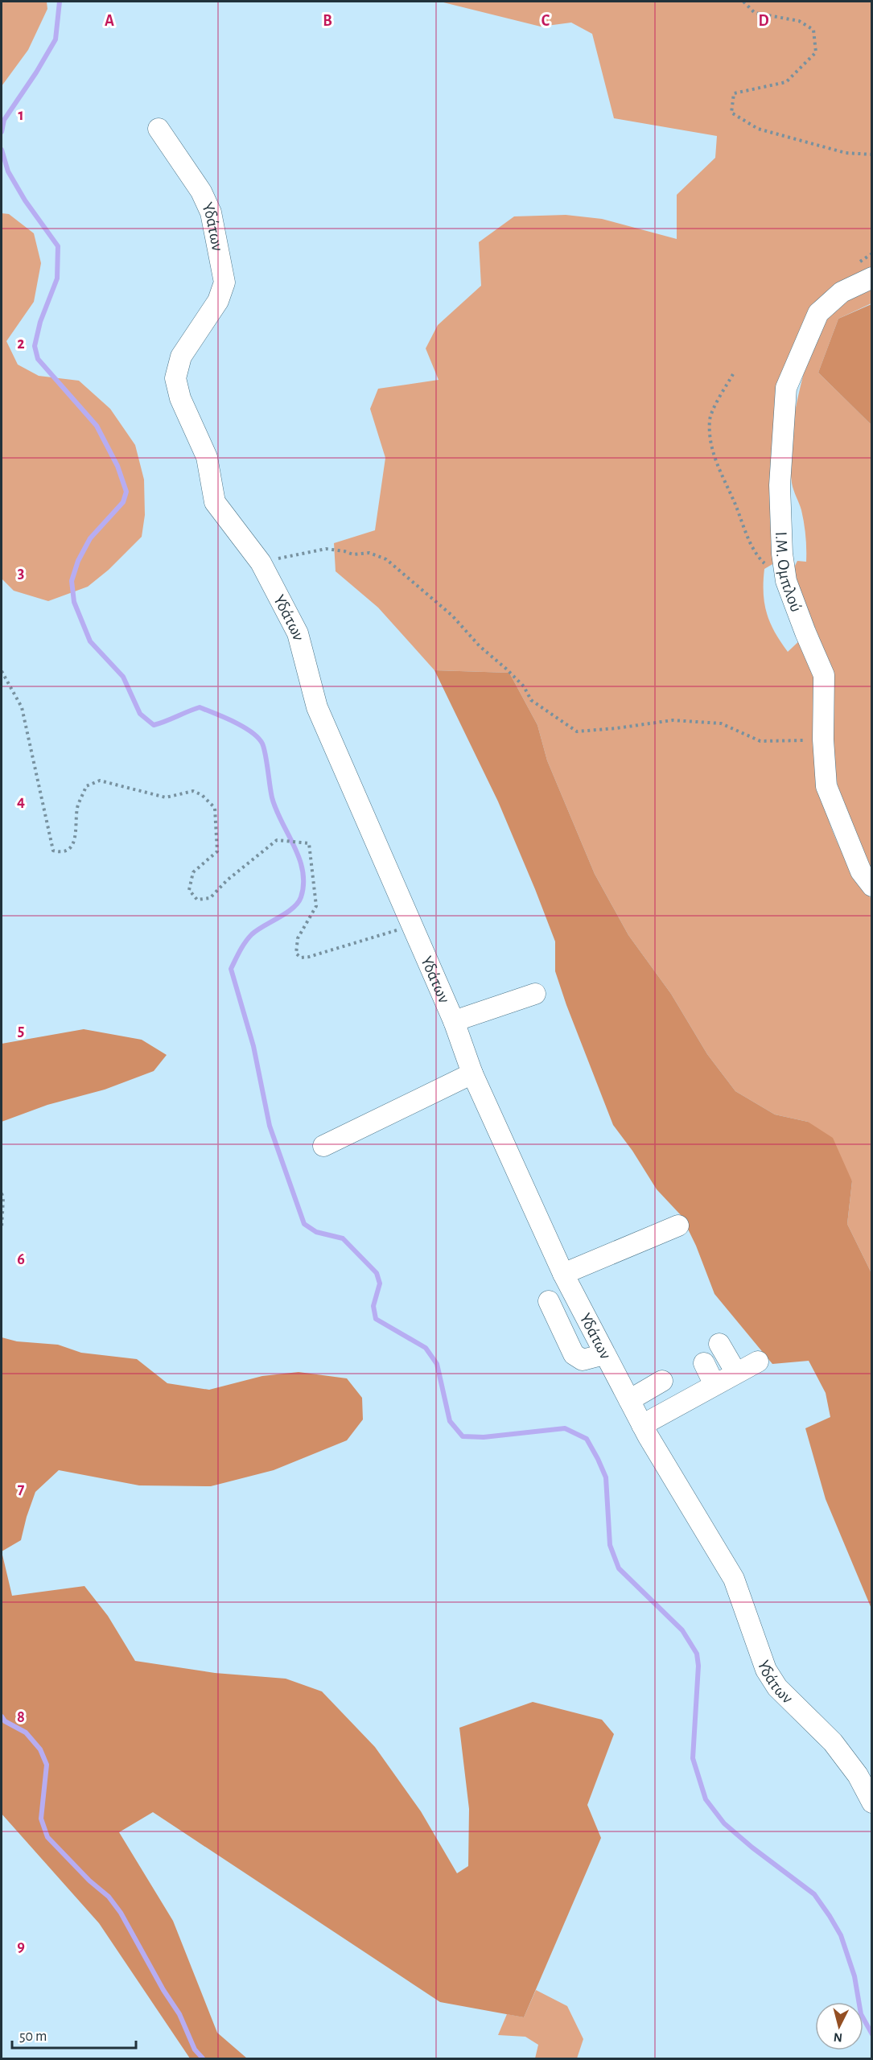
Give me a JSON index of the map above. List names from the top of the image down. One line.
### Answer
{"streets":{"street":["Υδάτων","Ι.Μ. Ομπλού"]},"scale_bar":"50 m","north":"bottom","grid":{"columns":["A","B","C","D"],"rows":["1","2","3","4","5","6","7","8","9"]}}
